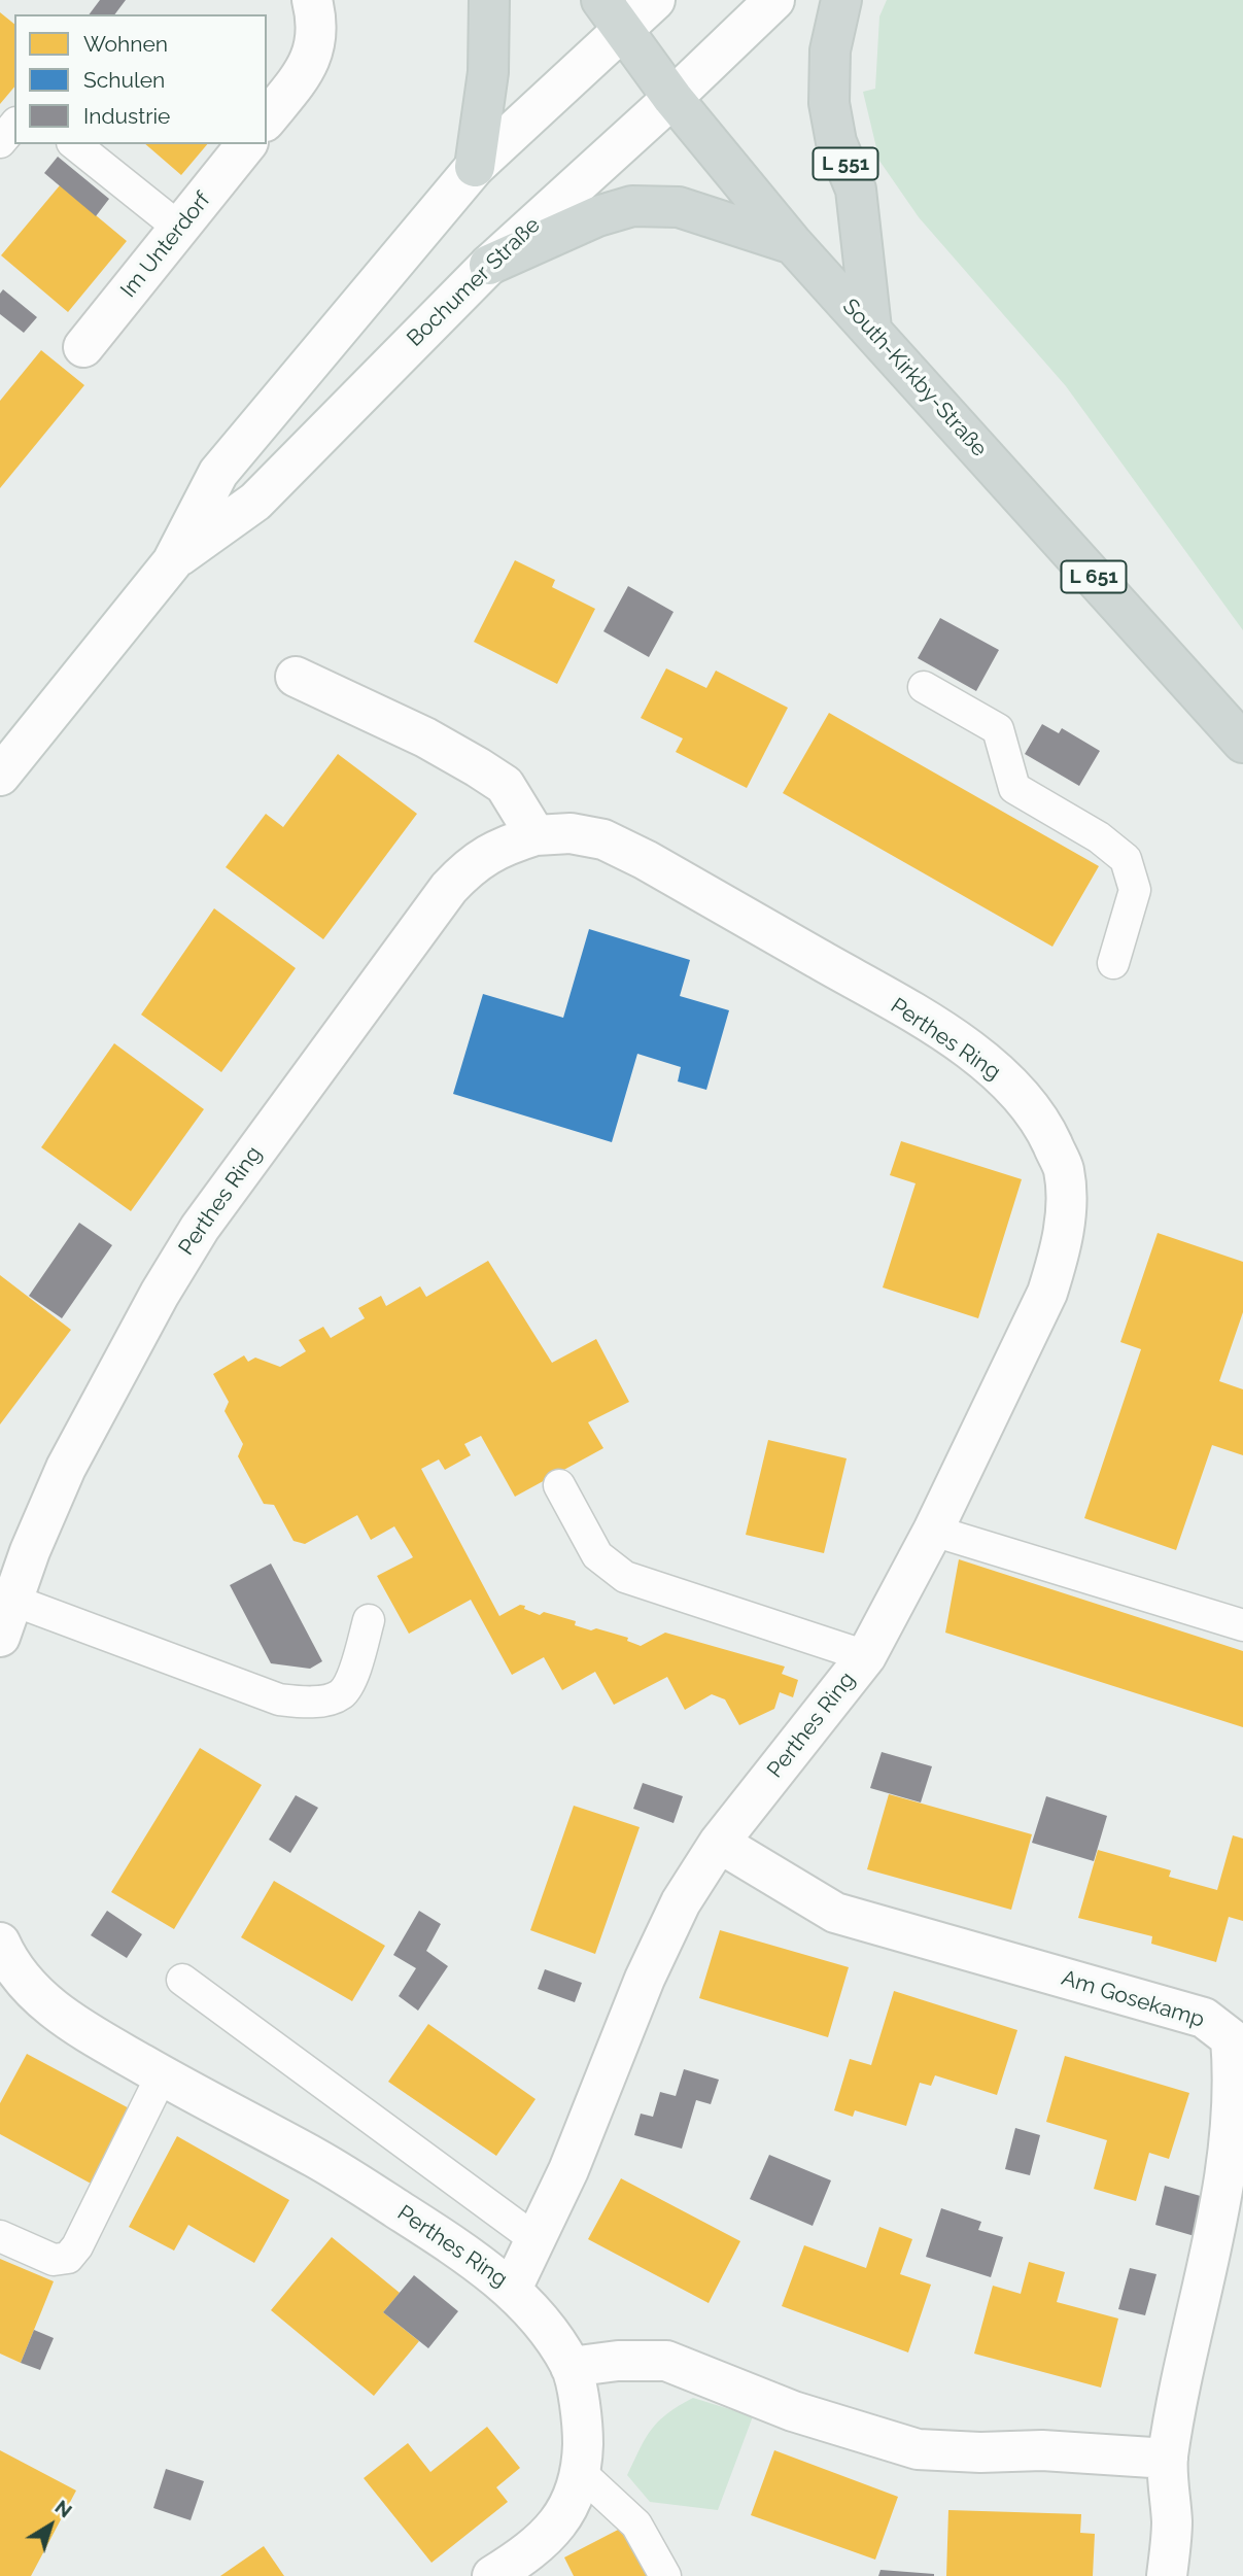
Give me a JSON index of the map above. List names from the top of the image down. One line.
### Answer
{"streets":{"main road":["L 551","South-Kirkby-Straße","L 651"],"street":["Im Unterdorf","Bochumer Straße","Perthes Ring","Am Gosekamp"]},"crossings":[["L 551","South-Kirkby-Straße"],["Bochumer Straße","South-Kirkby-Straße"],["Perthes Ring","Am Gosekamp"]],"legend":["Wohnen","Schulen","Industrie"],"north":"top right"}
